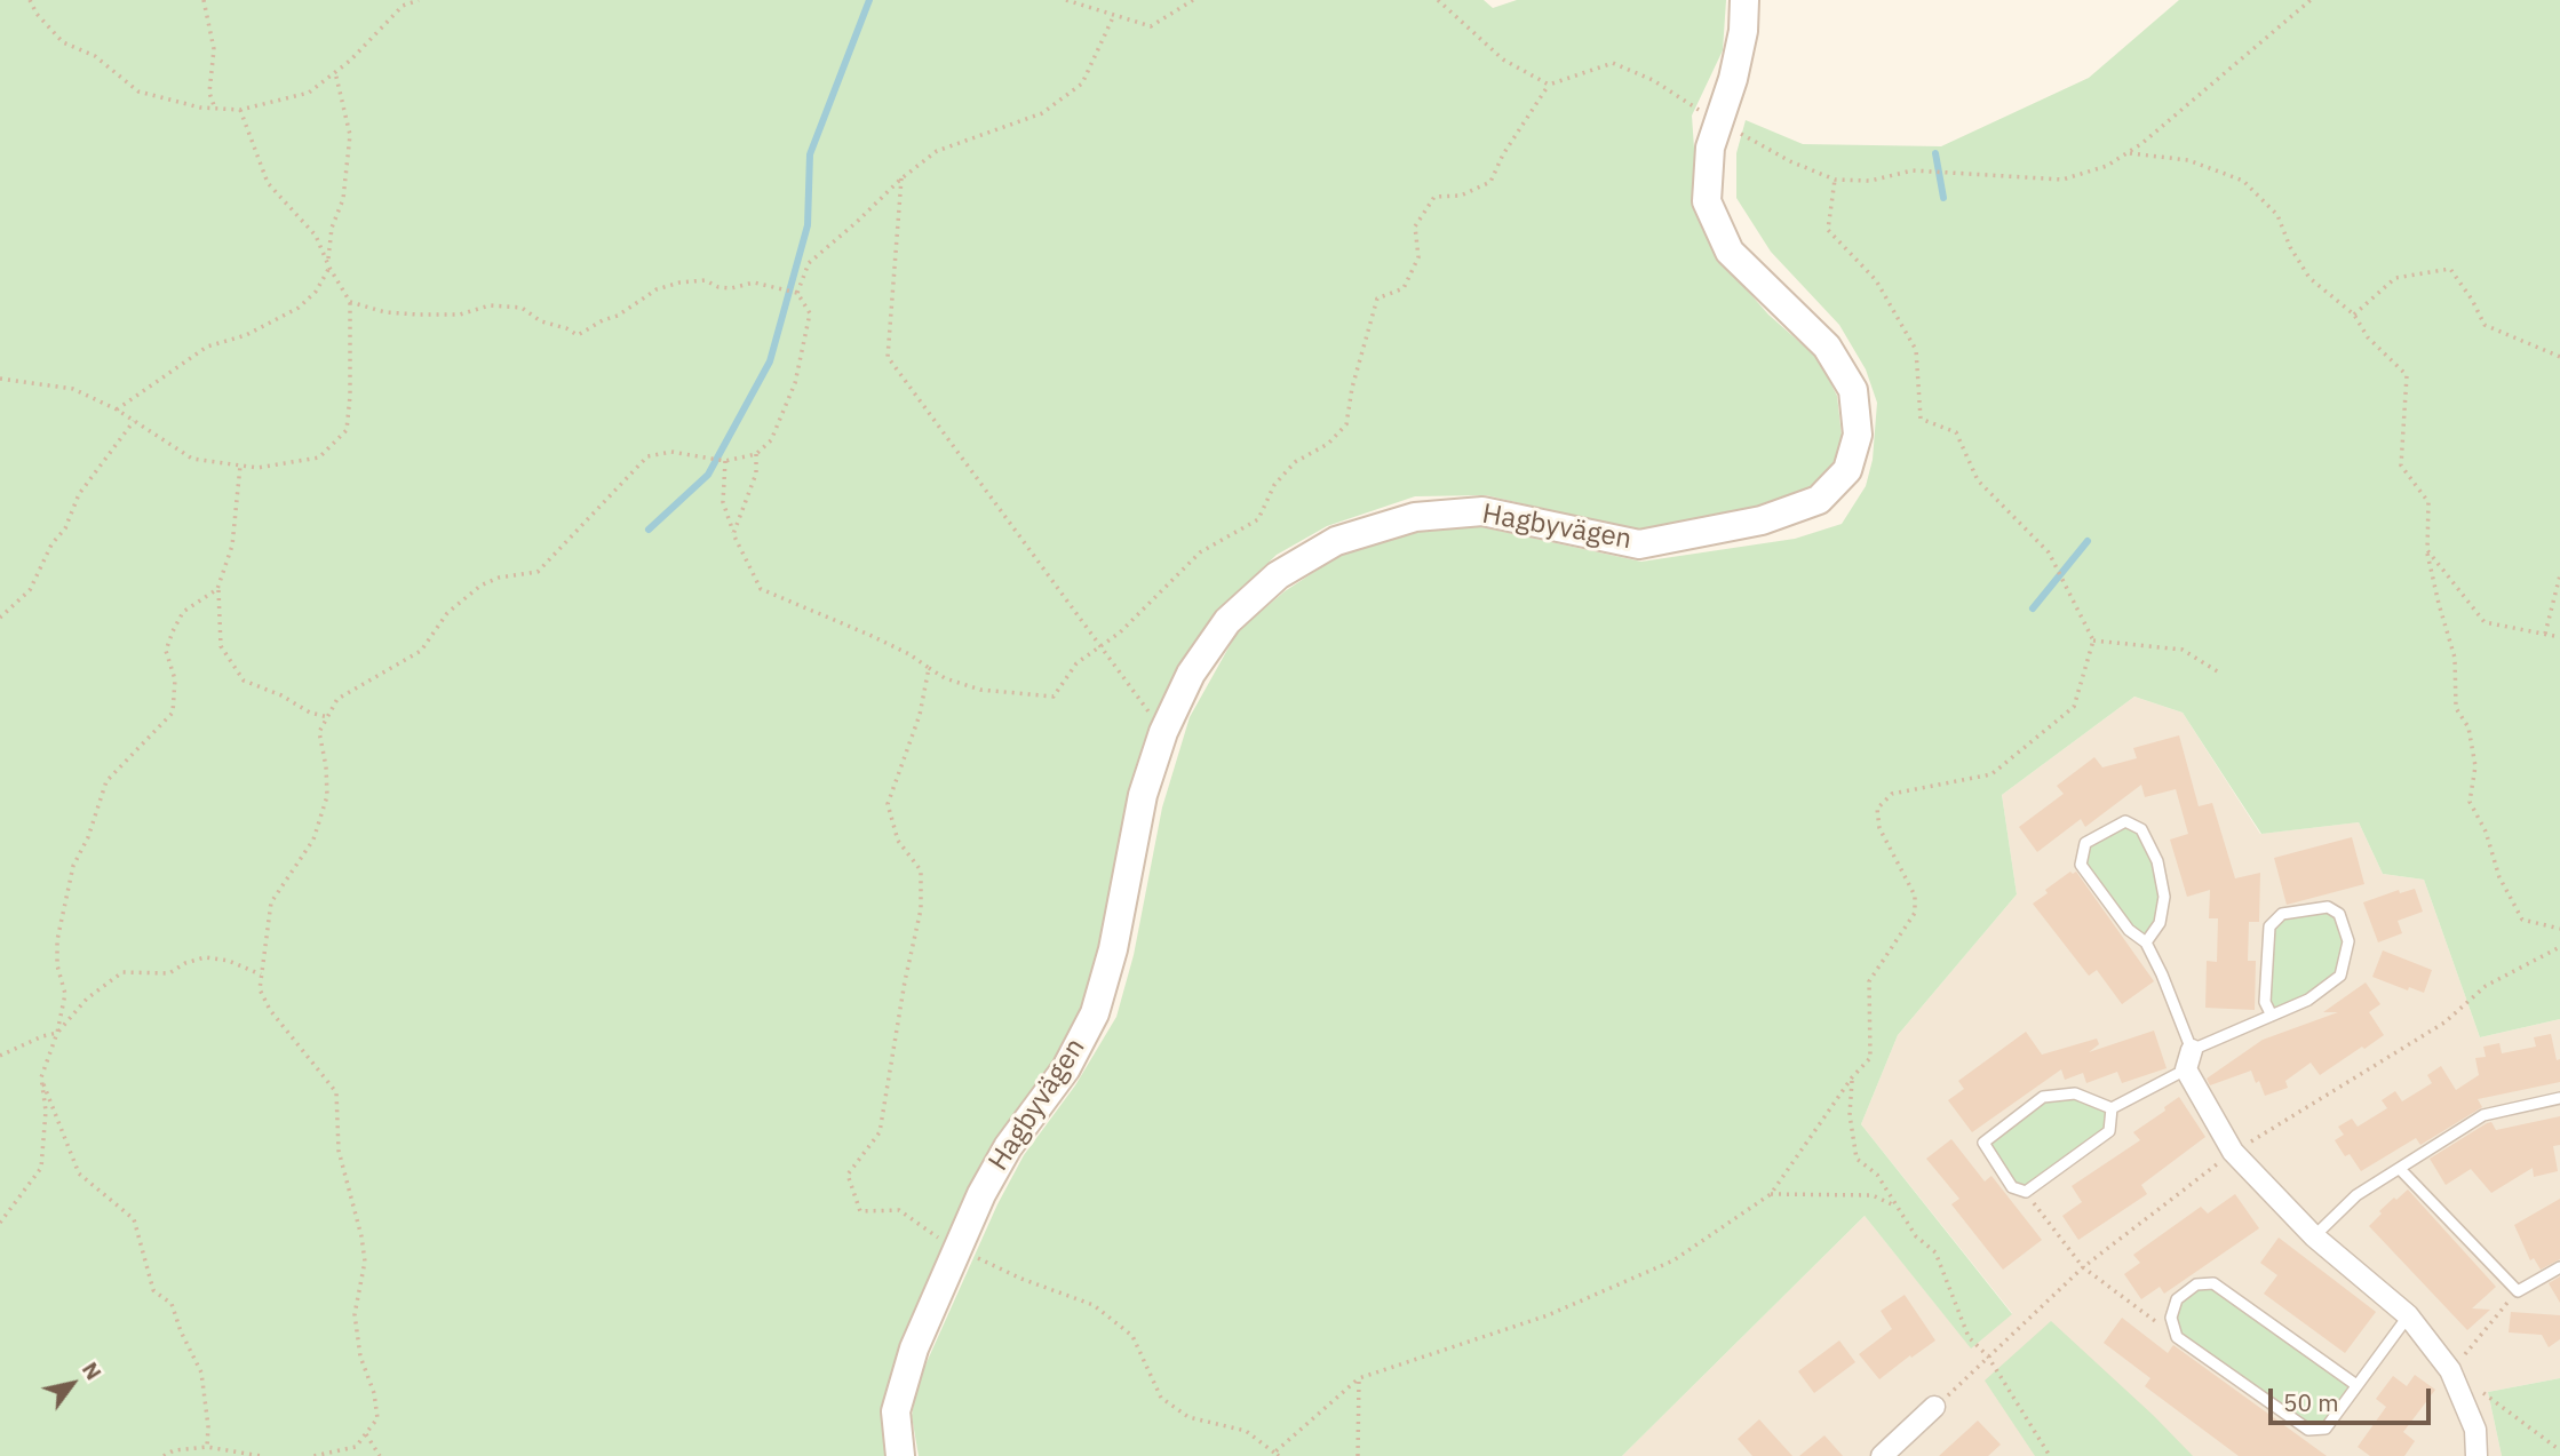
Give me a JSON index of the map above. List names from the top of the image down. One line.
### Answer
{"streets":{"street":["Hagbyvägen"]},"scale_bar":"50 m","north":"top right"}
